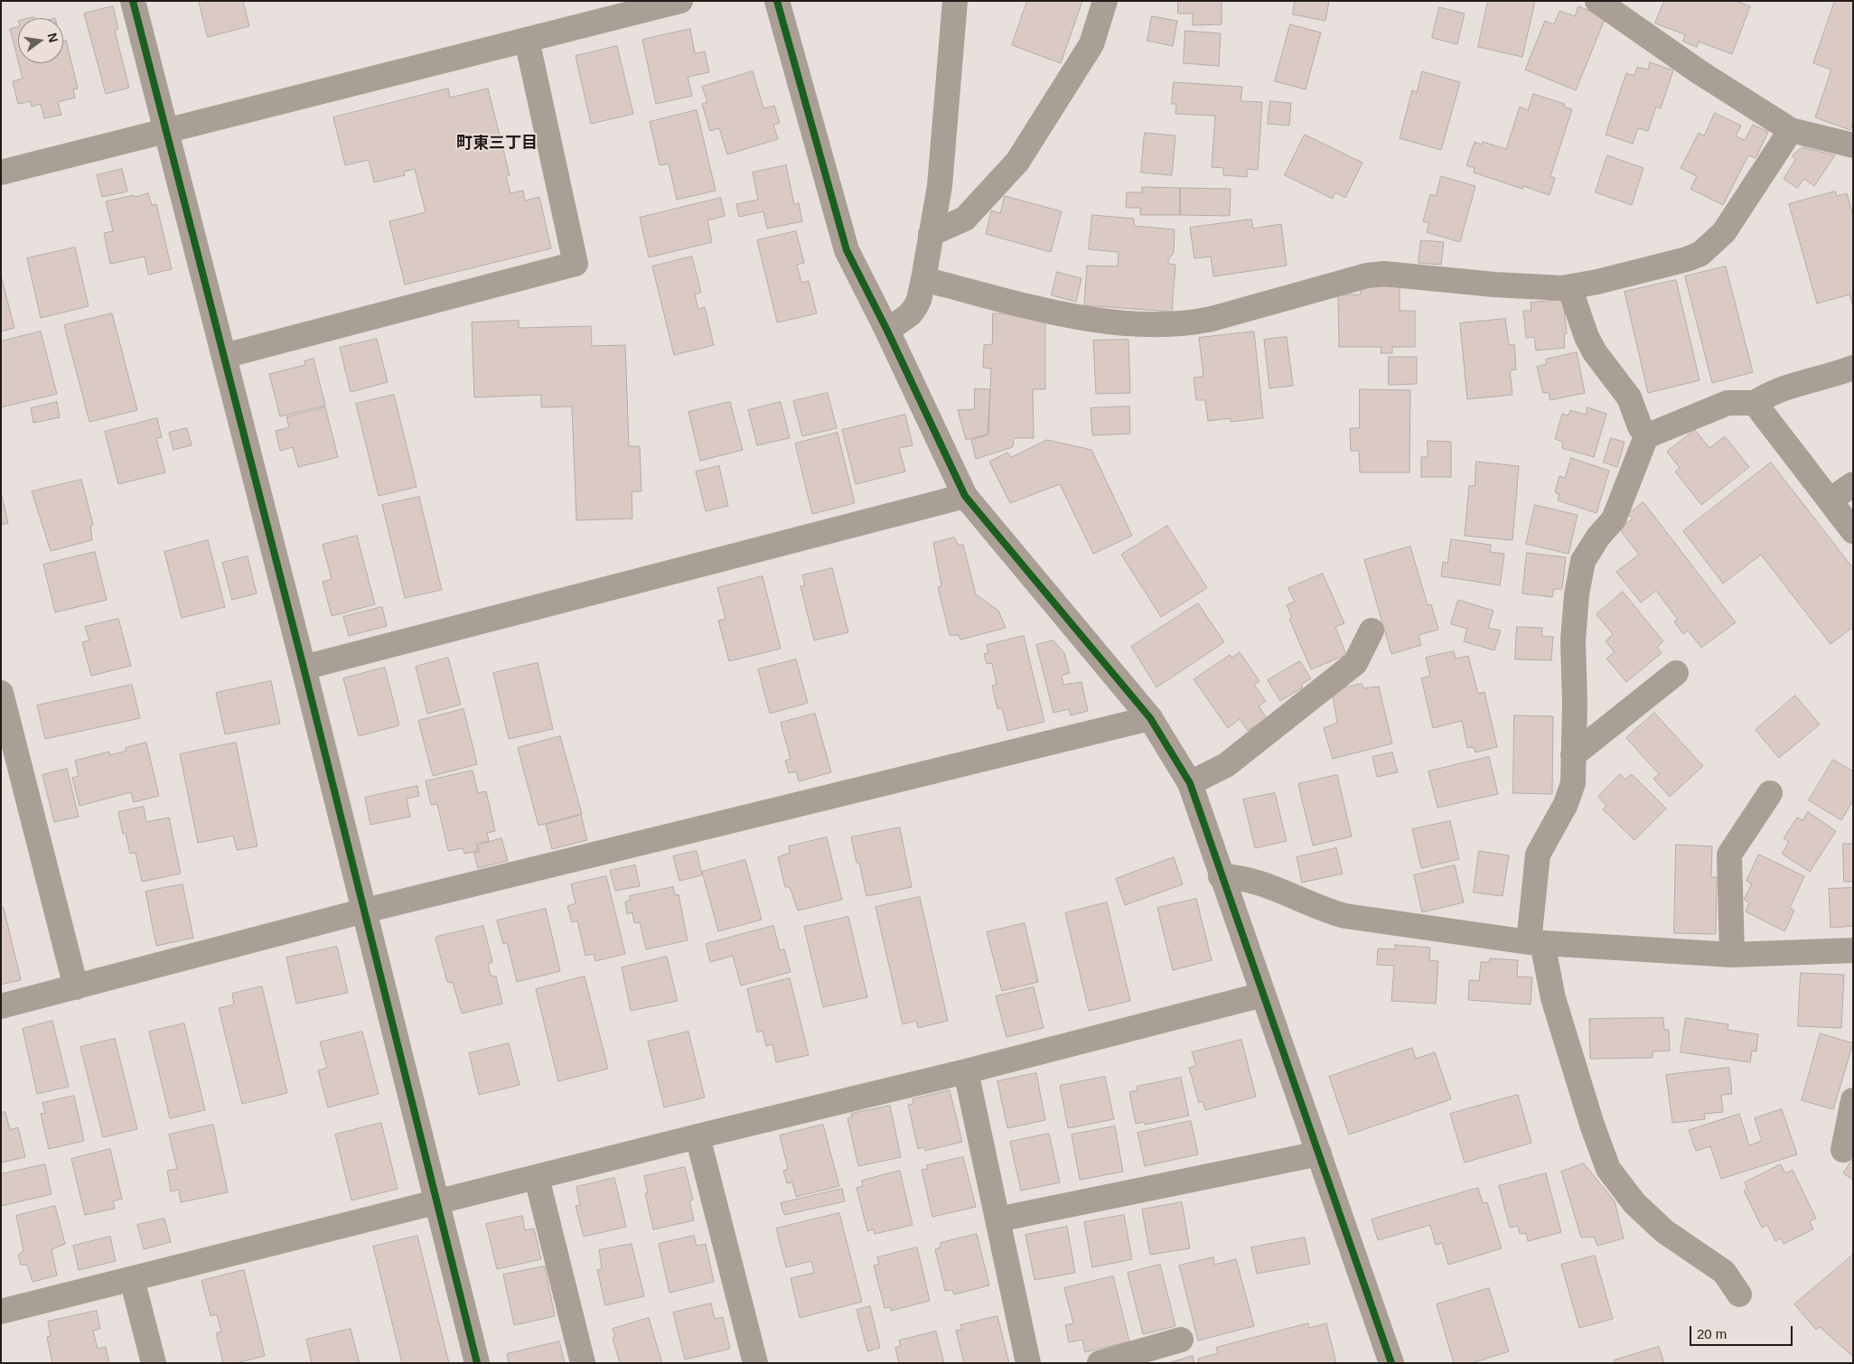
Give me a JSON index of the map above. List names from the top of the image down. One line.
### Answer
{"districts":["町東三丁目"],"scale_bar":"20 m","north":"right"}
